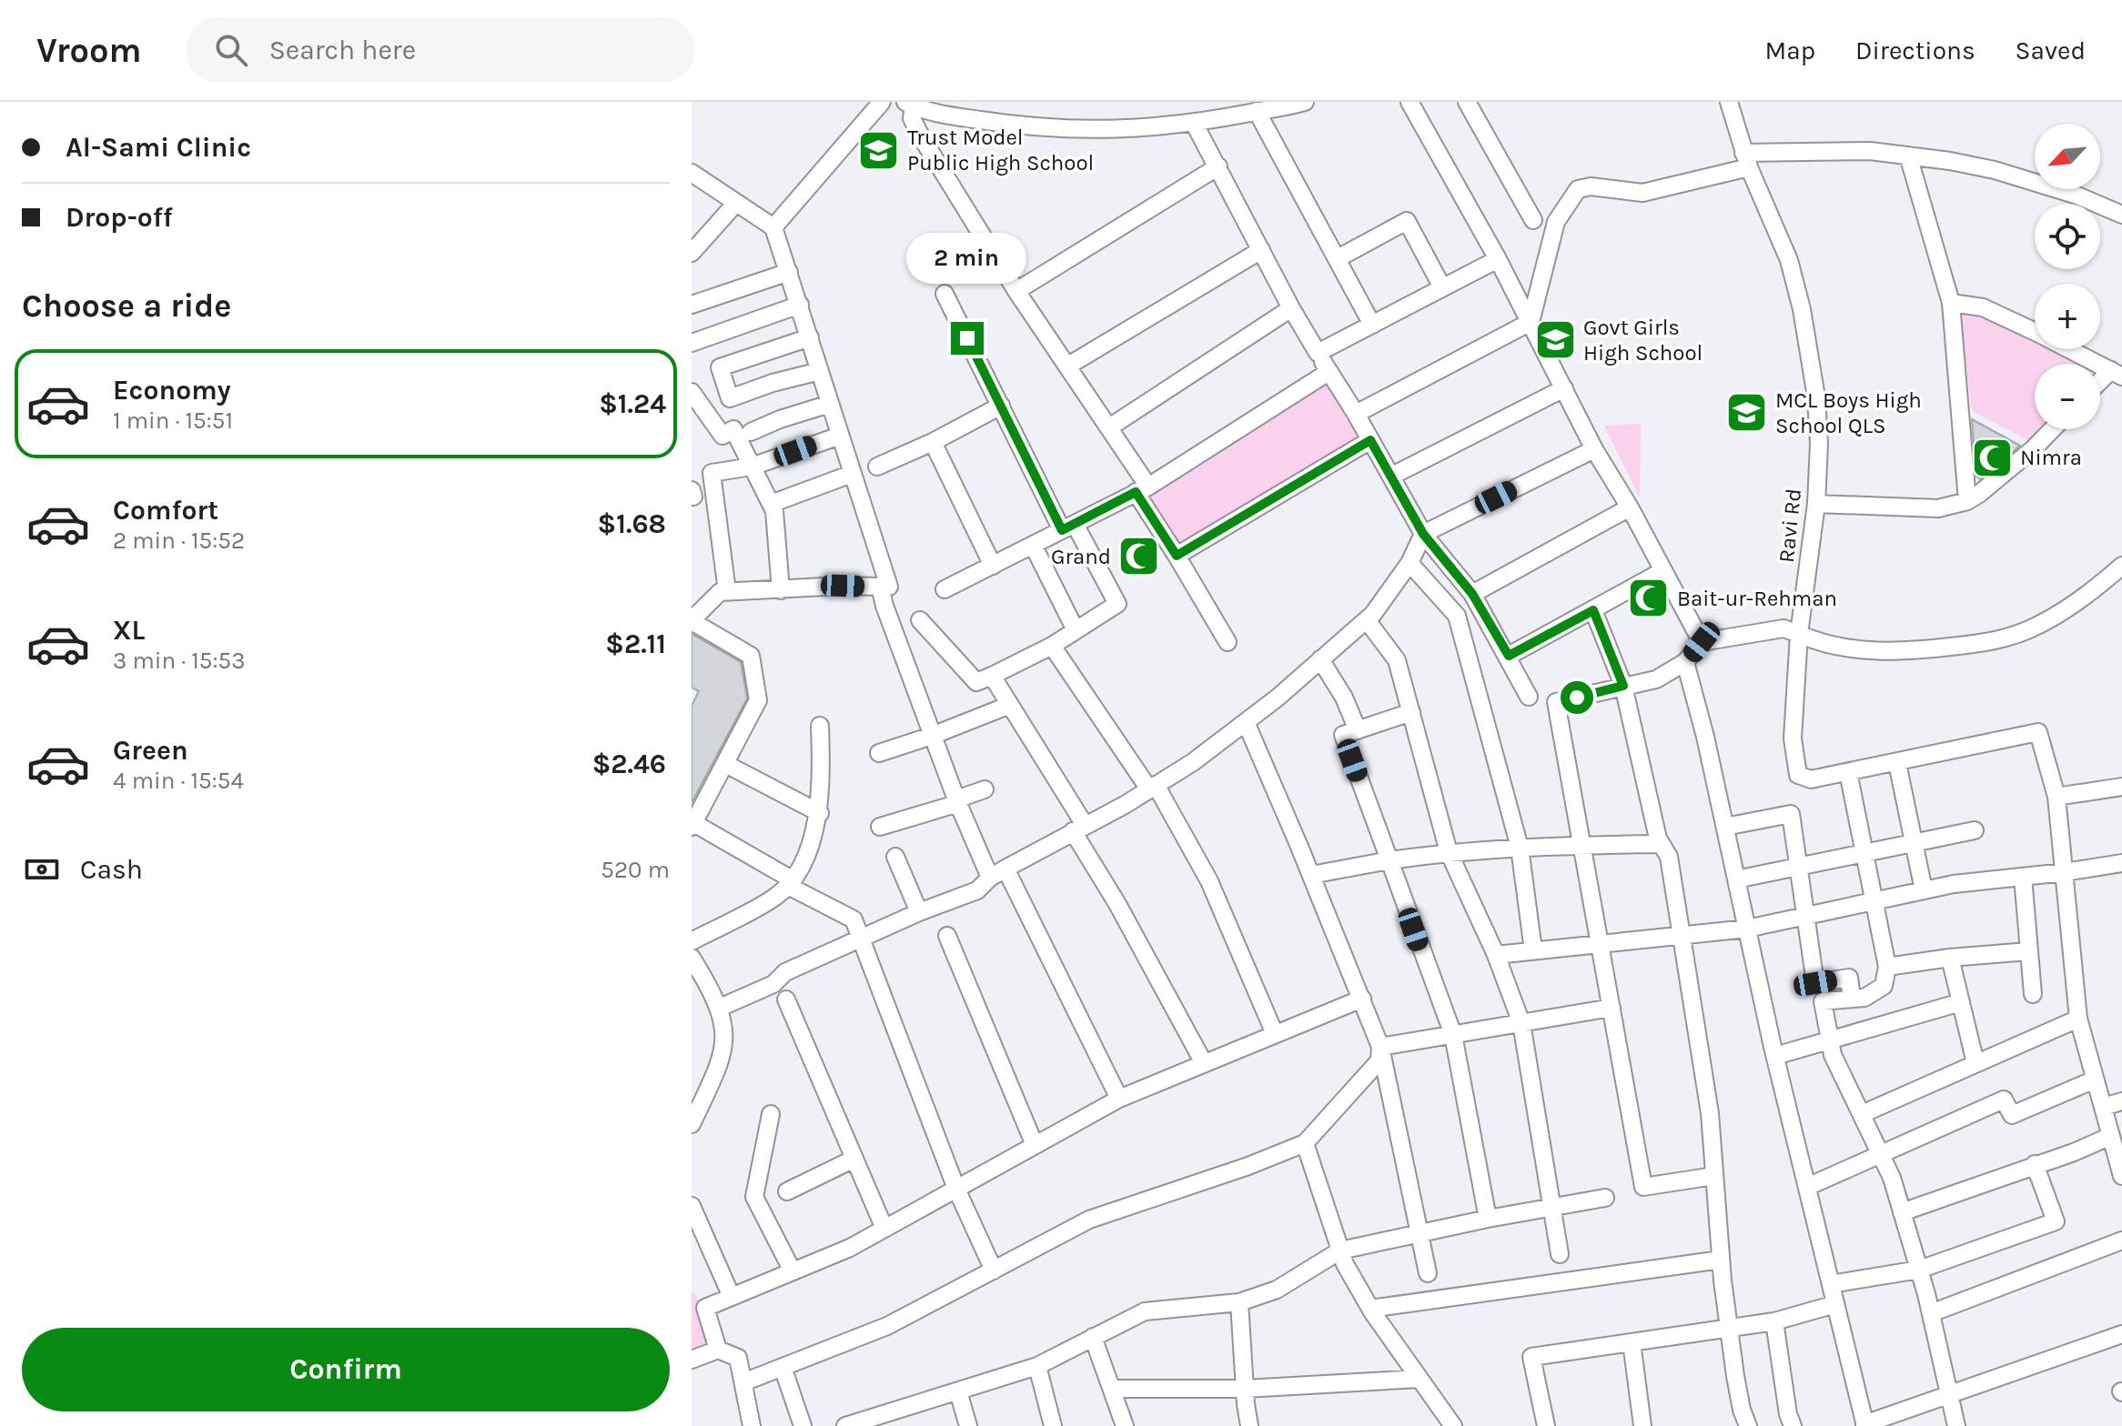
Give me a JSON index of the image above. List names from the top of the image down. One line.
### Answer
{"streets":{"street":["Ravi Rd"]},"places":{"school or university":["Trust Model Public High School","Govt Girls High School","MCL Boys High School QLS"],"mosque":["Nimra","Grand","Bait-ur-Rehman"]},"north":"bottom left","page":{"header":"Vroom","search":"Search here","nav":["Map","Directions","Saved"],"banner":["Al-Sami Clinic","Drop-off"],"map_buttons":["+","−"],"bubble":"2 min","heading":"Choose a ride","list":[{"name":"Economy","note":"1 min · 15:51","value":"$1.24"},{"name":"Comfort","note":"2 min · 15:52","value":"$1.68"},{"name":"XL","note":"3 min · 15:53","value":"$2.11"},{"name":"Green","note":"4 min · 15:54","value":"$2.46"}],"pay":["Cash","520 m"],"buttons":"Confirm"}}
